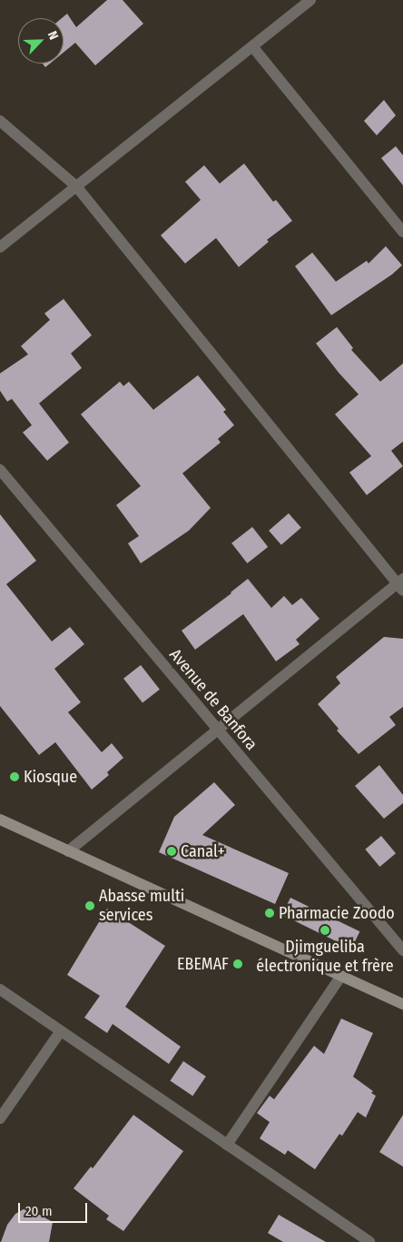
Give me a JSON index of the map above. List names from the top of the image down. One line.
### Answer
{"streets":{"street":["Avenue de Banfora"]},"places":["Kiosque","Canal+","Abasse multi services","Pharmacie Zoodo","Djimgueliba électronique et frère","EBEMAF"],"scale_bar":"20 m","north":"top right"}
